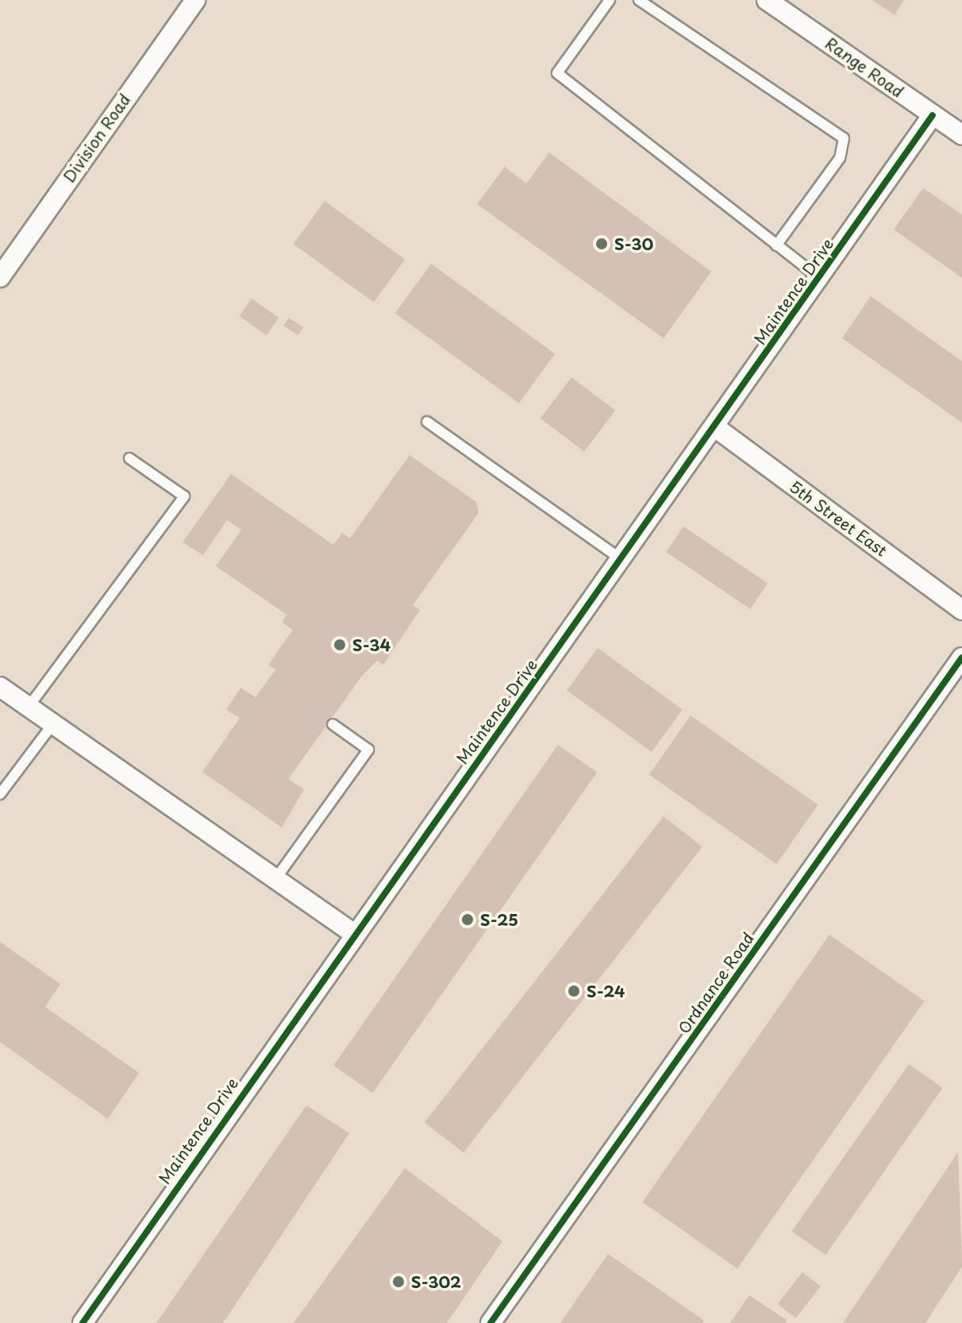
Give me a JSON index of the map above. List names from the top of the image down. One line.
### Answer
{"streets":{"street":["Range Road","Division Road","Maintence Drive","5th Street East","Ordnance Road"]},"crossings":[["Range Road","Maintence Drive"],["Maintence Drive","5th Street East"]],"places":["S-30","S-34","S-25","S-24","S-302"]}
